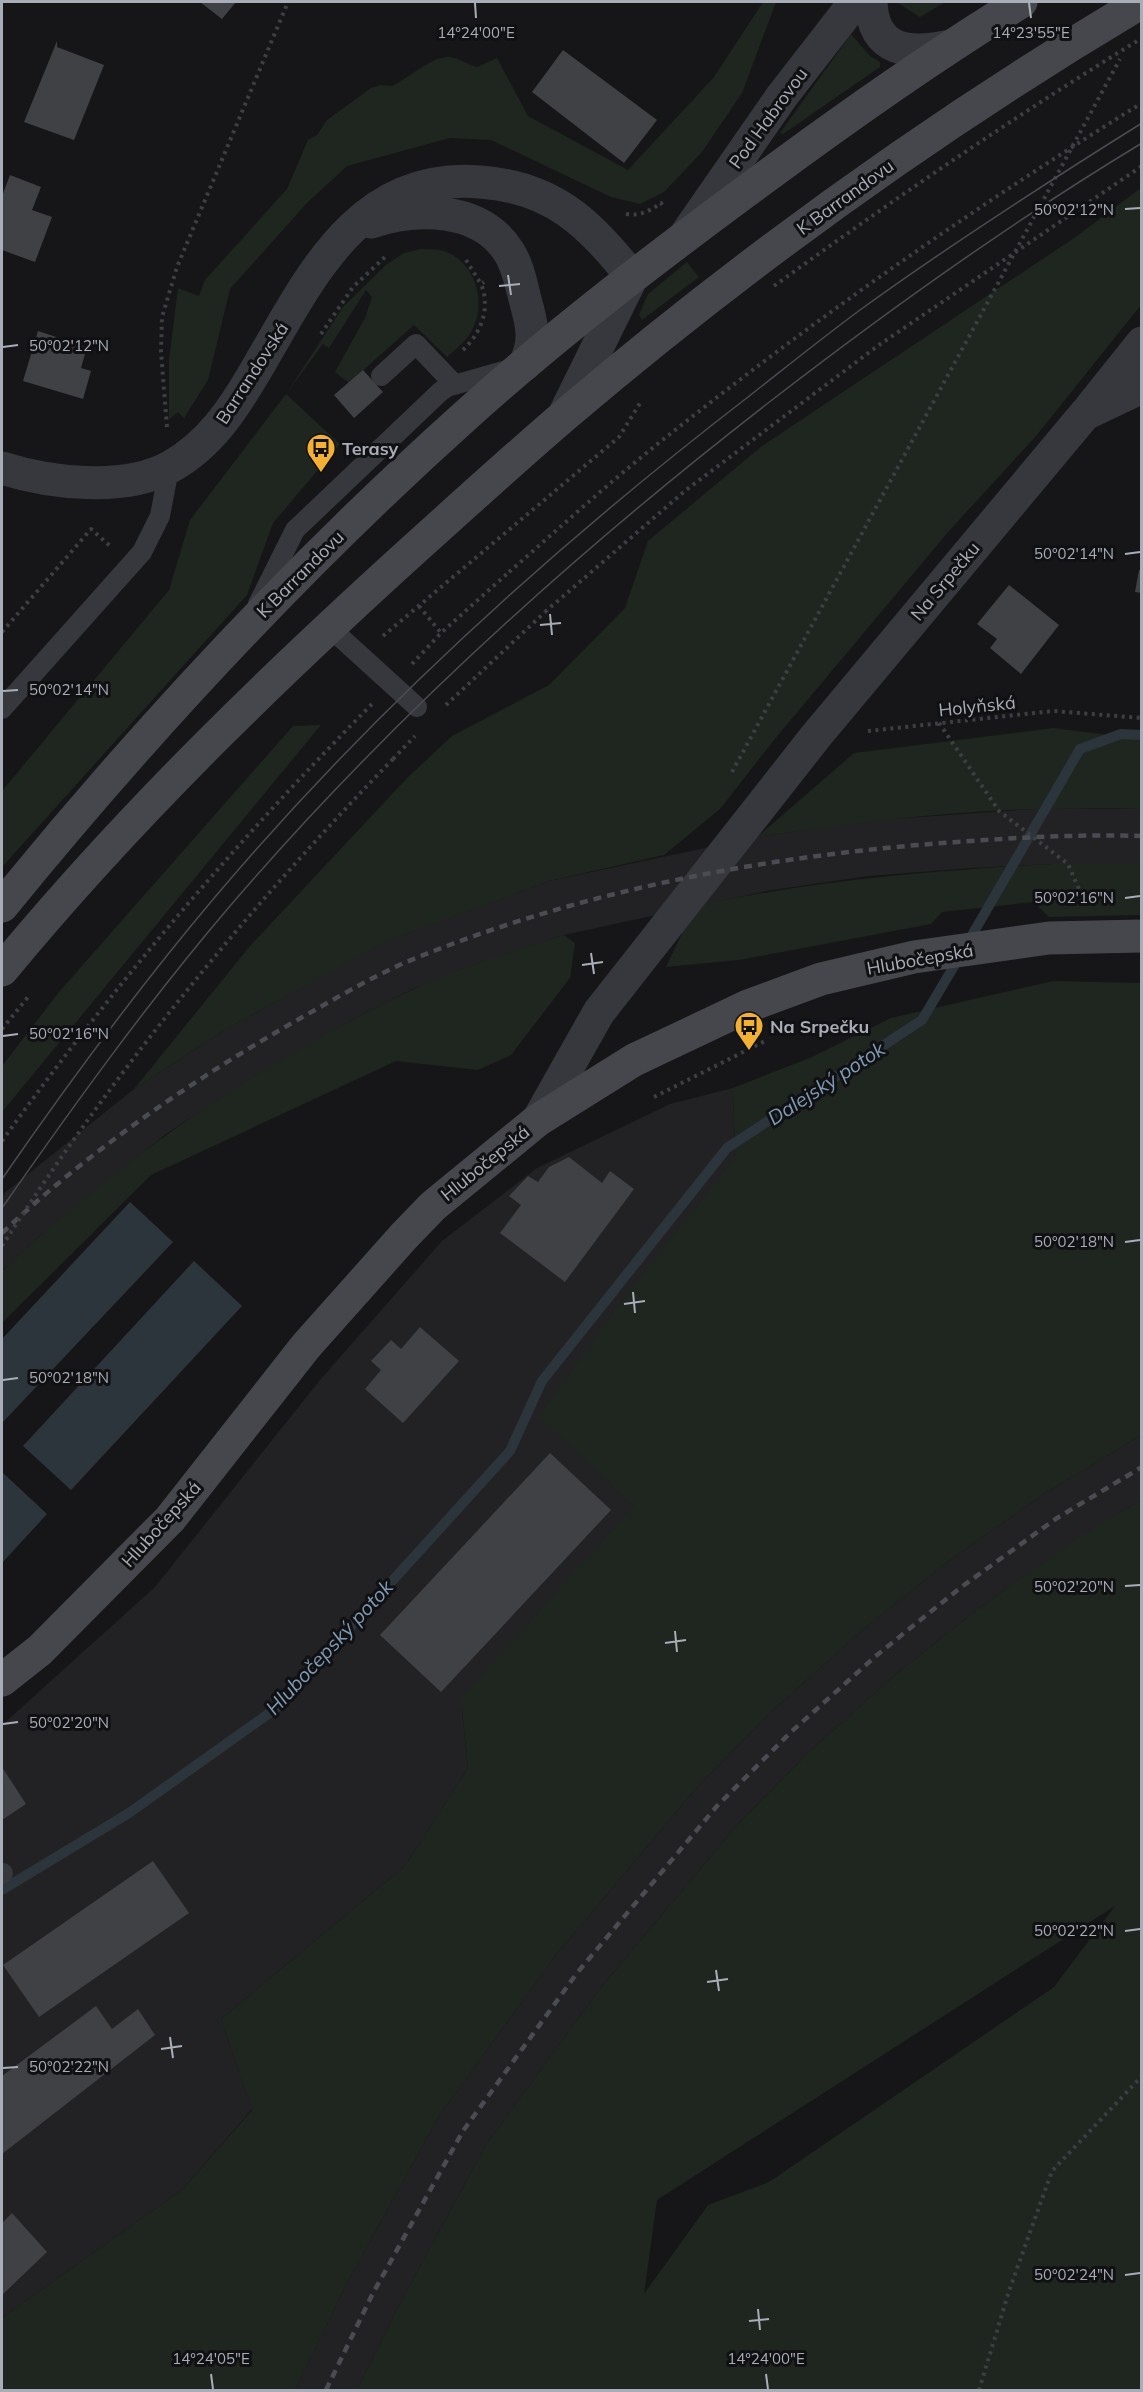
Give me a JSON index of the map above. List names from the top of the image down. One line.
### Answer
{"streets":{"main road":["K Barrandovu","Hlubočepská"],"street":["Pod Habrovou","Barrandovská","Na Srpečku"],"path":["Holyňská"]},"crossings":[["Pod Habrovou","K Barrandovu"],["K Barrandovu","Barrandovská"],["Na Srpečku","Holyňská"],["Na Srpečku","Hlubočepská"]],"water":["Dalejský potok","Hlubočepský potok"],"places":{"bus stop":["Terasy","Na Srpečku"]},"coordinates":["14°24'00\"E","14°23'55\"E","50°02'12\"N","50°02'14\"N","50°02'16\"N","50°02'18\"N","50°02'20\"N","50°02'22\"N","50°02'24\"N","14°24'05\"E"]}
